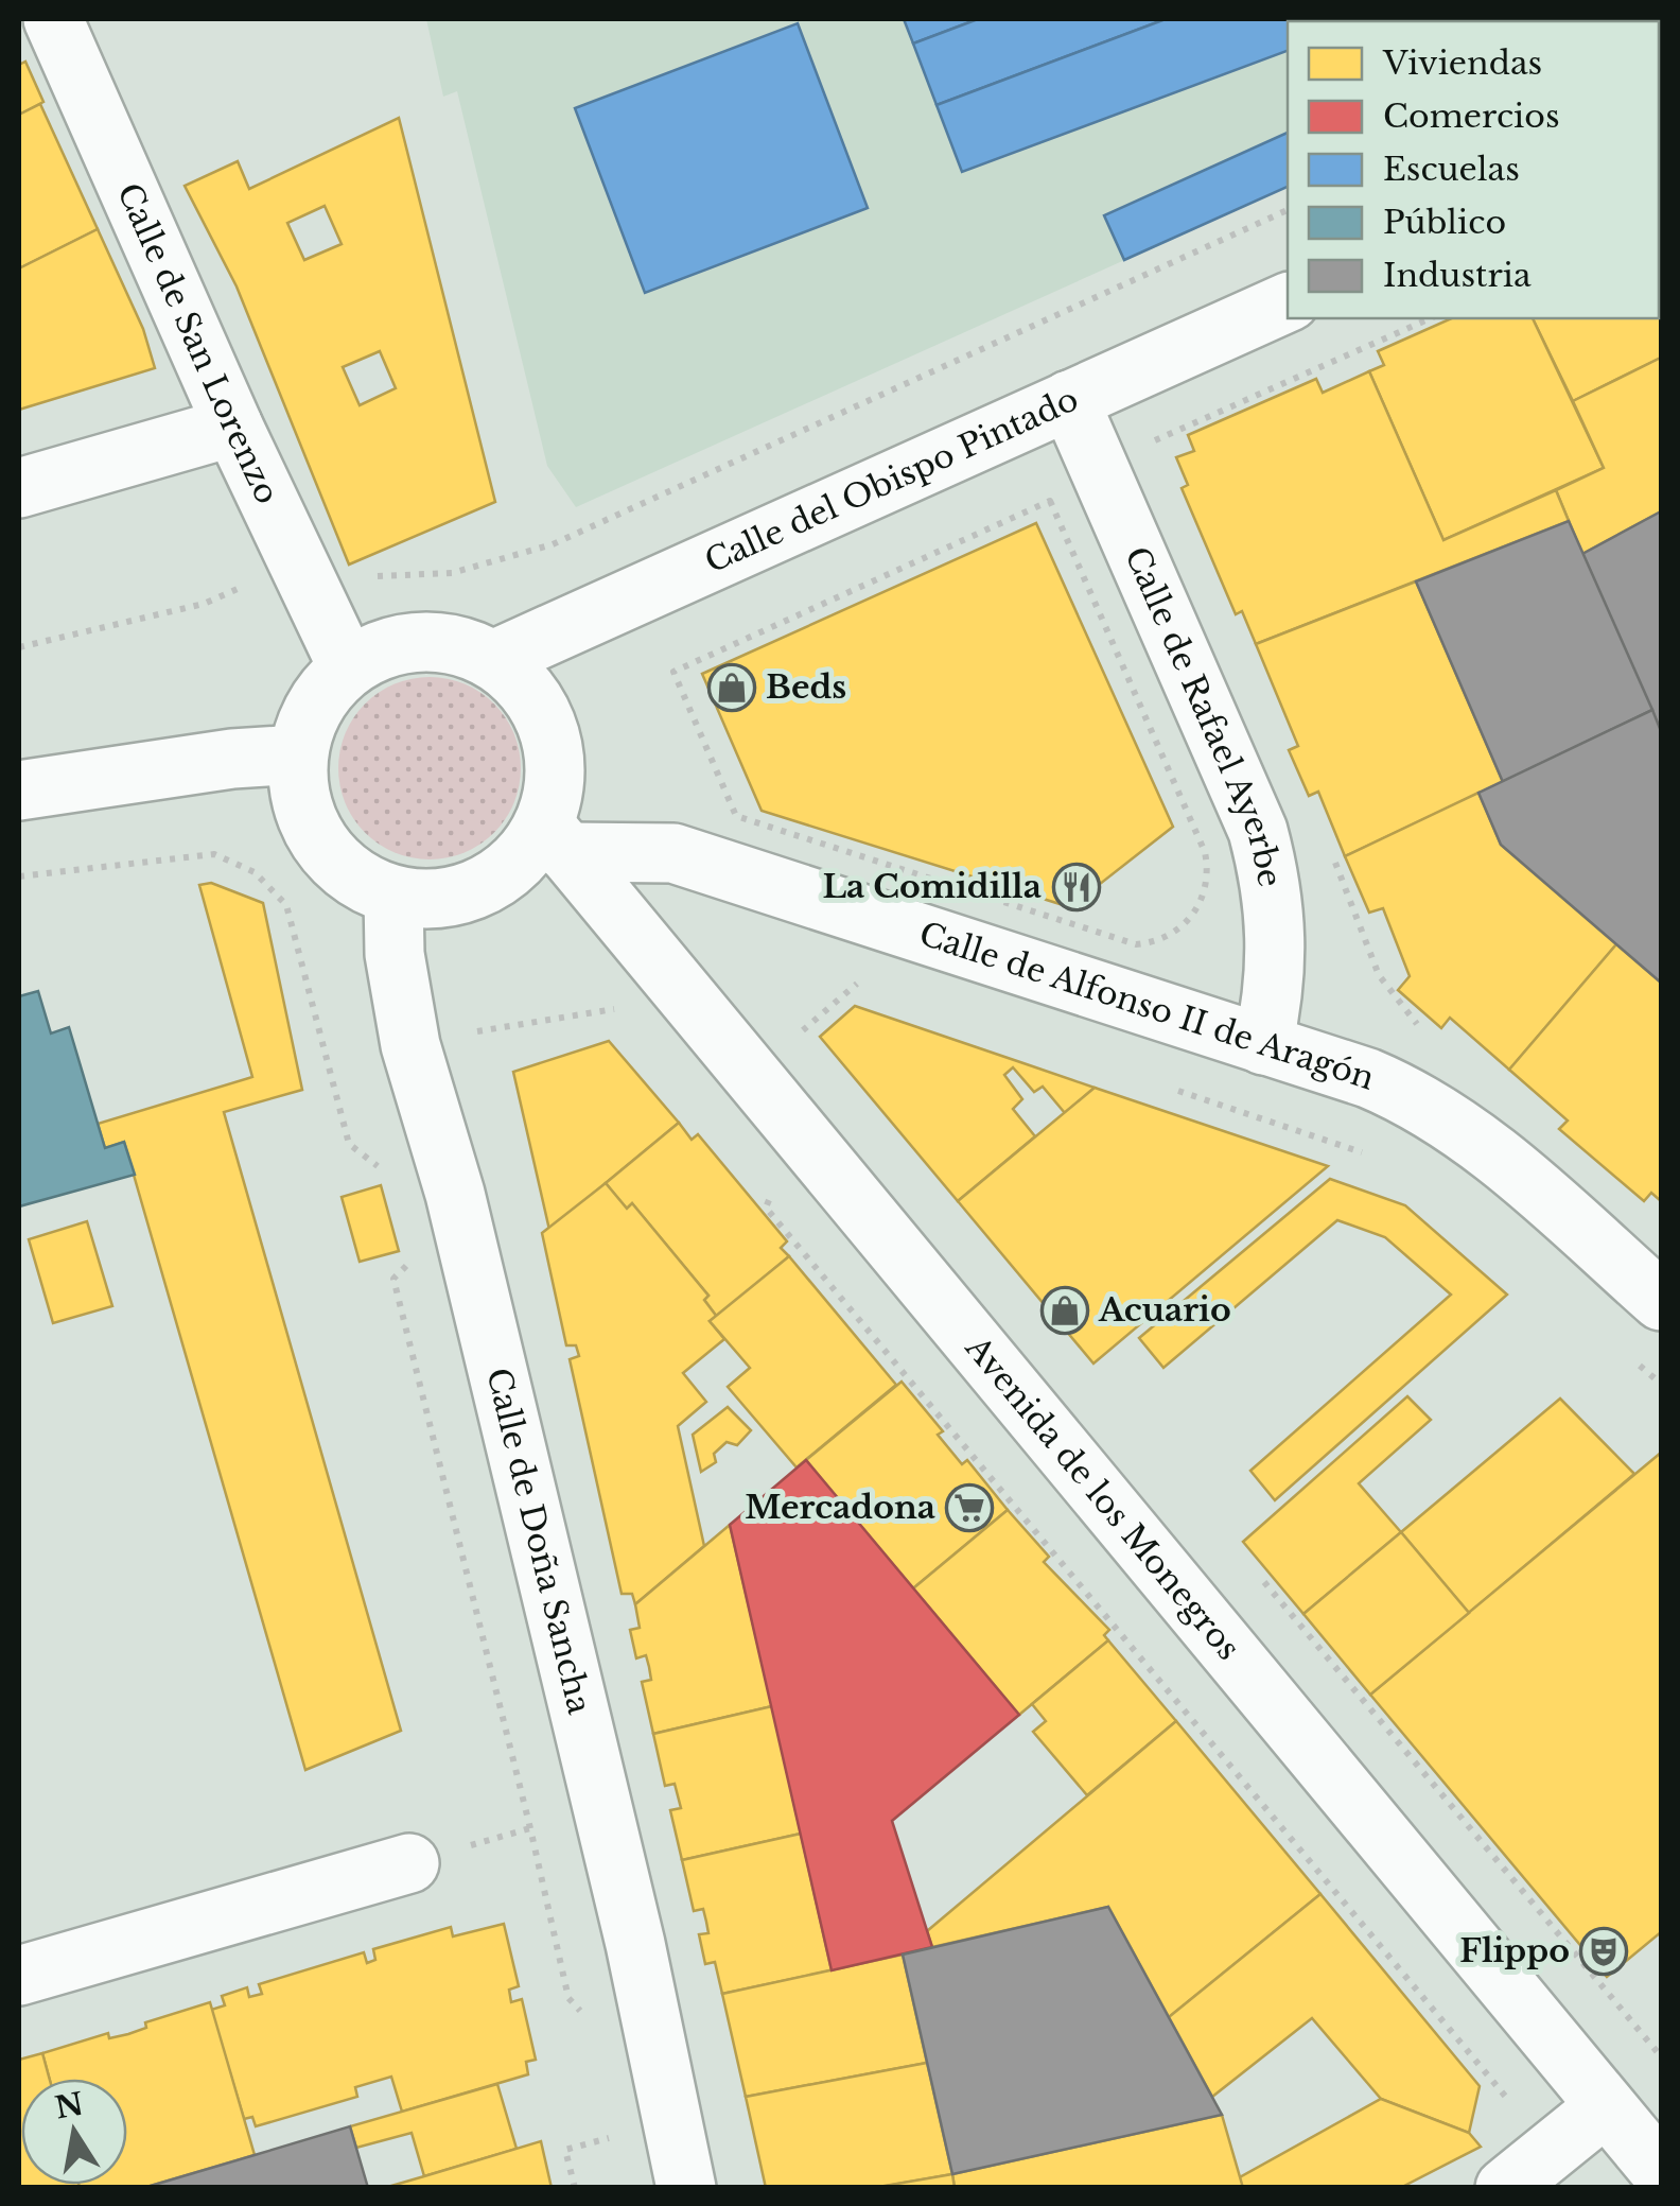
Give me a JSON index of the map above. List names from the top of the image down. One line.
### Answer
{"streets":{"street":["Calle de San Lorenzo","Calle del Obispo Pintado","Calle de Rafael Ayerbe","Calle de Alfonso II de Aragón","Avenida de los Monegros","Calle de Doña Sancha"]},"crossings":[["Calle de San Lorenzo","Calle del Obispo Pintado"],["Calle de San Lorenzo","Calle de Alfonso II de Aragón"],["Calle de San Lorenzo","Avenida de los Monegros"],["Calle de San Lorenzo","Calle de Doña Sancha"],["Calle del Obispo Pintado","Calle de Rafael Ayerbe"],["Calle del Obispo Pintado","Calle de Alfonso II de Aragón"],["Calle del Obispo Pintado","Avenida de los Monegros"],["Calle del Obispo Pintado","Calle de Doña Sancha"],["Calle de Rafael Ayerbe","Calle de Alfonso II de Aragón"],["Calle de Alfonso II de Aragón","Avenida de los Monegros"],["Calle de Alfonso II de Aragón","Calle de Doña Sancha"],["Avenida de los Monegros","Calle de Doña Sancha"]],"places":{"shop":["Beds","Acuario"],"restaurant":["La Comidilla"],"supermarket":["Mercadona"],"theatre":["Flippo"]},"legend":["Viviendas","Comercios","Escuelas","Público","Industria"],"north":"top"}
